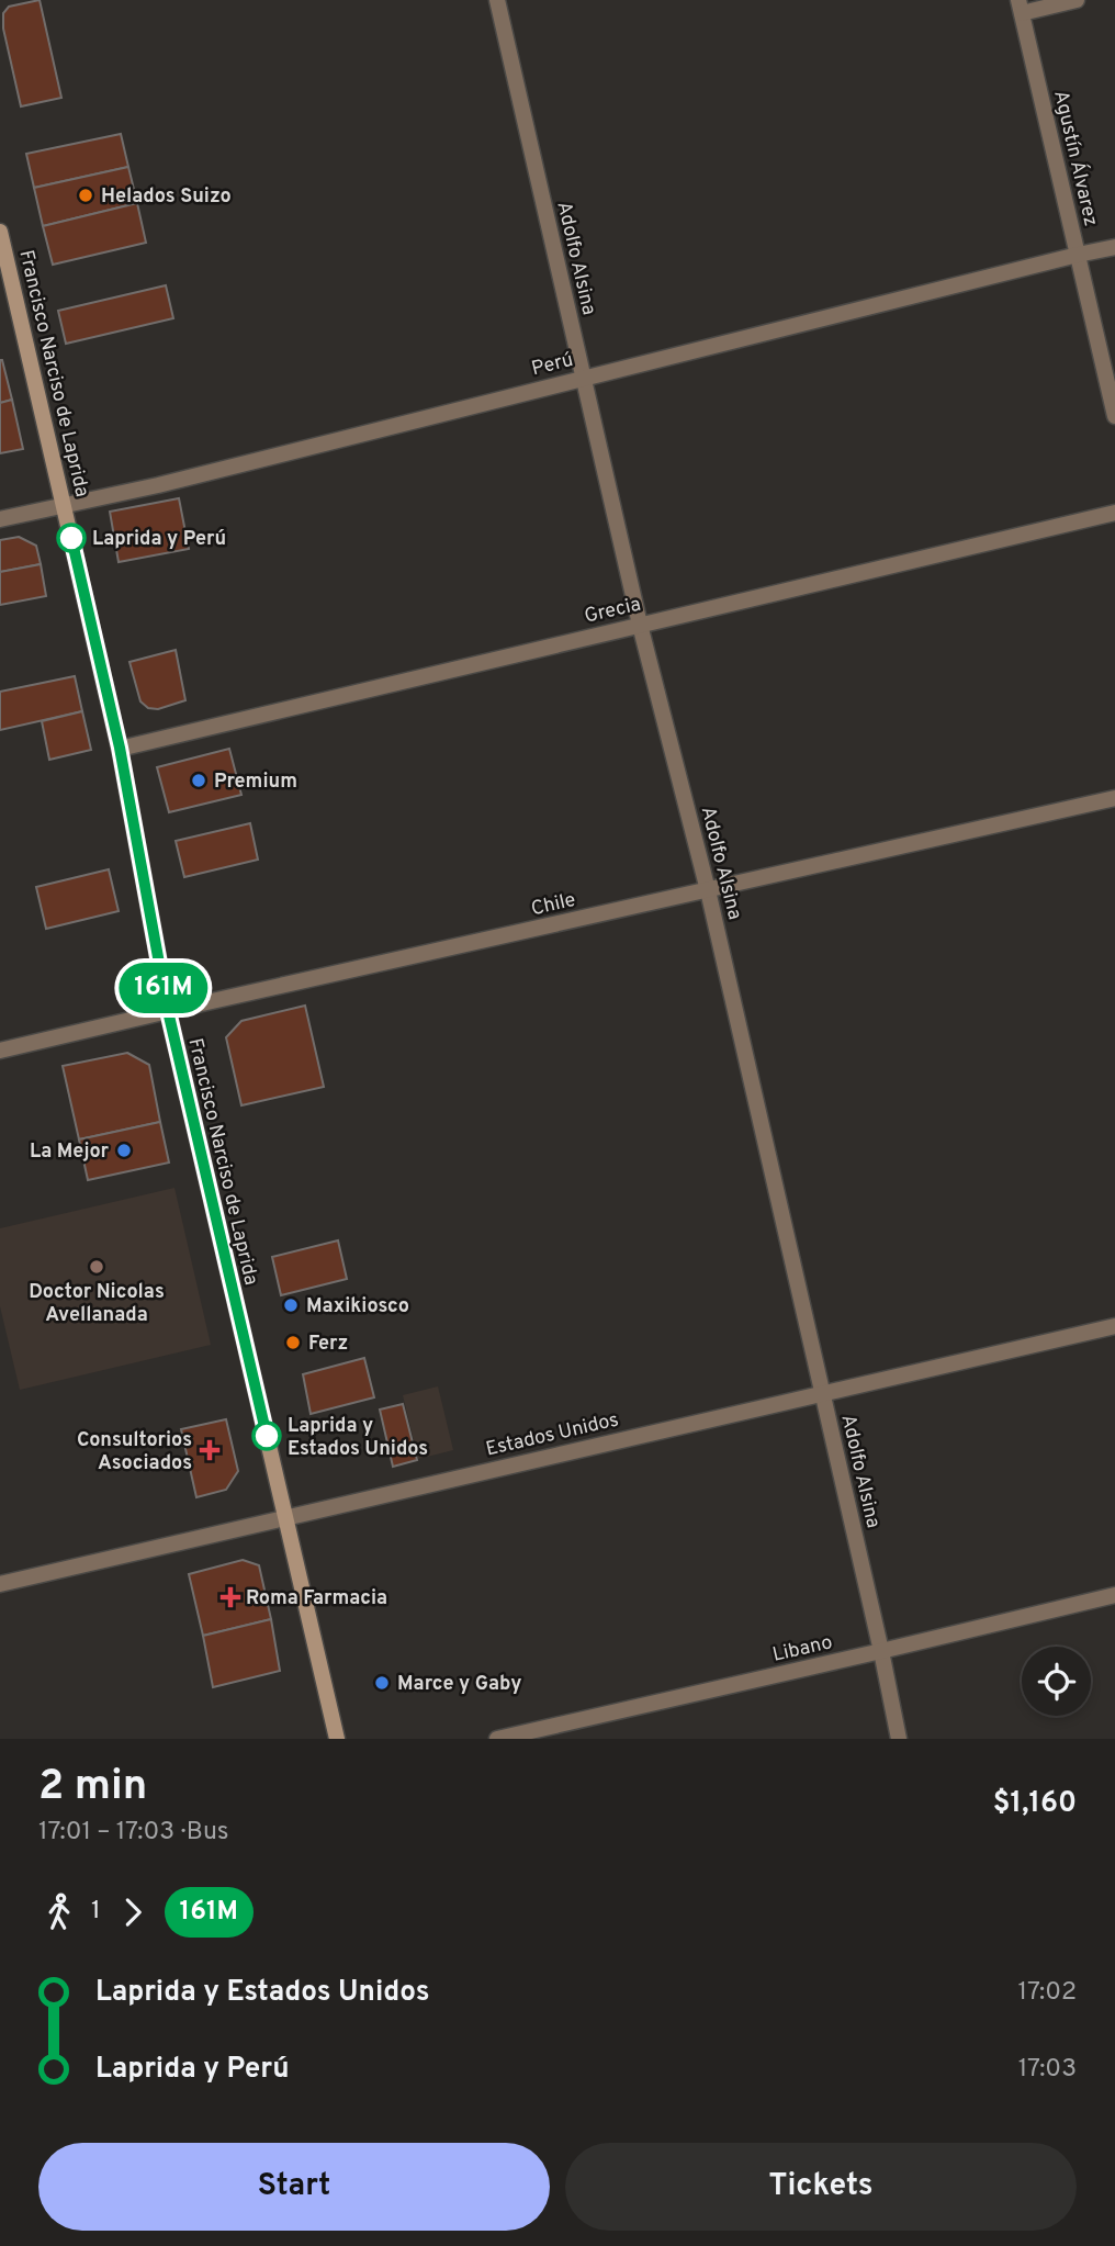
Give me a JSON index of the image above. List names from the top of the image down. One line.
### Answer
{"streets":{"main road":["Francisco Narciso de Laprida"],"street":["Agustín Álvarez","Adolfo Alsina","Perú","Grecia","Chile","Estados Unidos","Libano"]},"crossings":[["Agustín Álvarez","Perú"],["Adolfo Alsina","Perú"],["Adolfo Alsina","Grecia"],["Adolfo Alsina","Chile"],["Adolfo Alsina","Estados Unidos"],["Adolfo Alsina","Libano"],["Perú","Francisco Narciso de Laprida"],["Francisco Narciso de Laprida","Grecia"],["Francisco Narciso de Laprida","Chile"],["Francisco Narciso de Laprida","Estados Unidos"]],"places":{"other":["Helados Suizo","Laprida y Perú","Premium","La Mejor","Doctor Nicolas Avellanada","Maxikiosco","Ferz","Laprida y Estados Unidos","Marce y Gaby"],"health":["Consultorios Asociados","Roma Farmacia"]},"lines":["bus line 161M"],"page":{"on_map":"161M","heading":["2 min","17:01 – 17:03 · Bus","$1,160"],"legs":["1","161M"],"list":[{"name":"Laprida y Estados Unidos","value":"17:02"},{"name":"Laprida y Perú","value":"17:03"}],"buttons":["Start","Tickets"]}}
